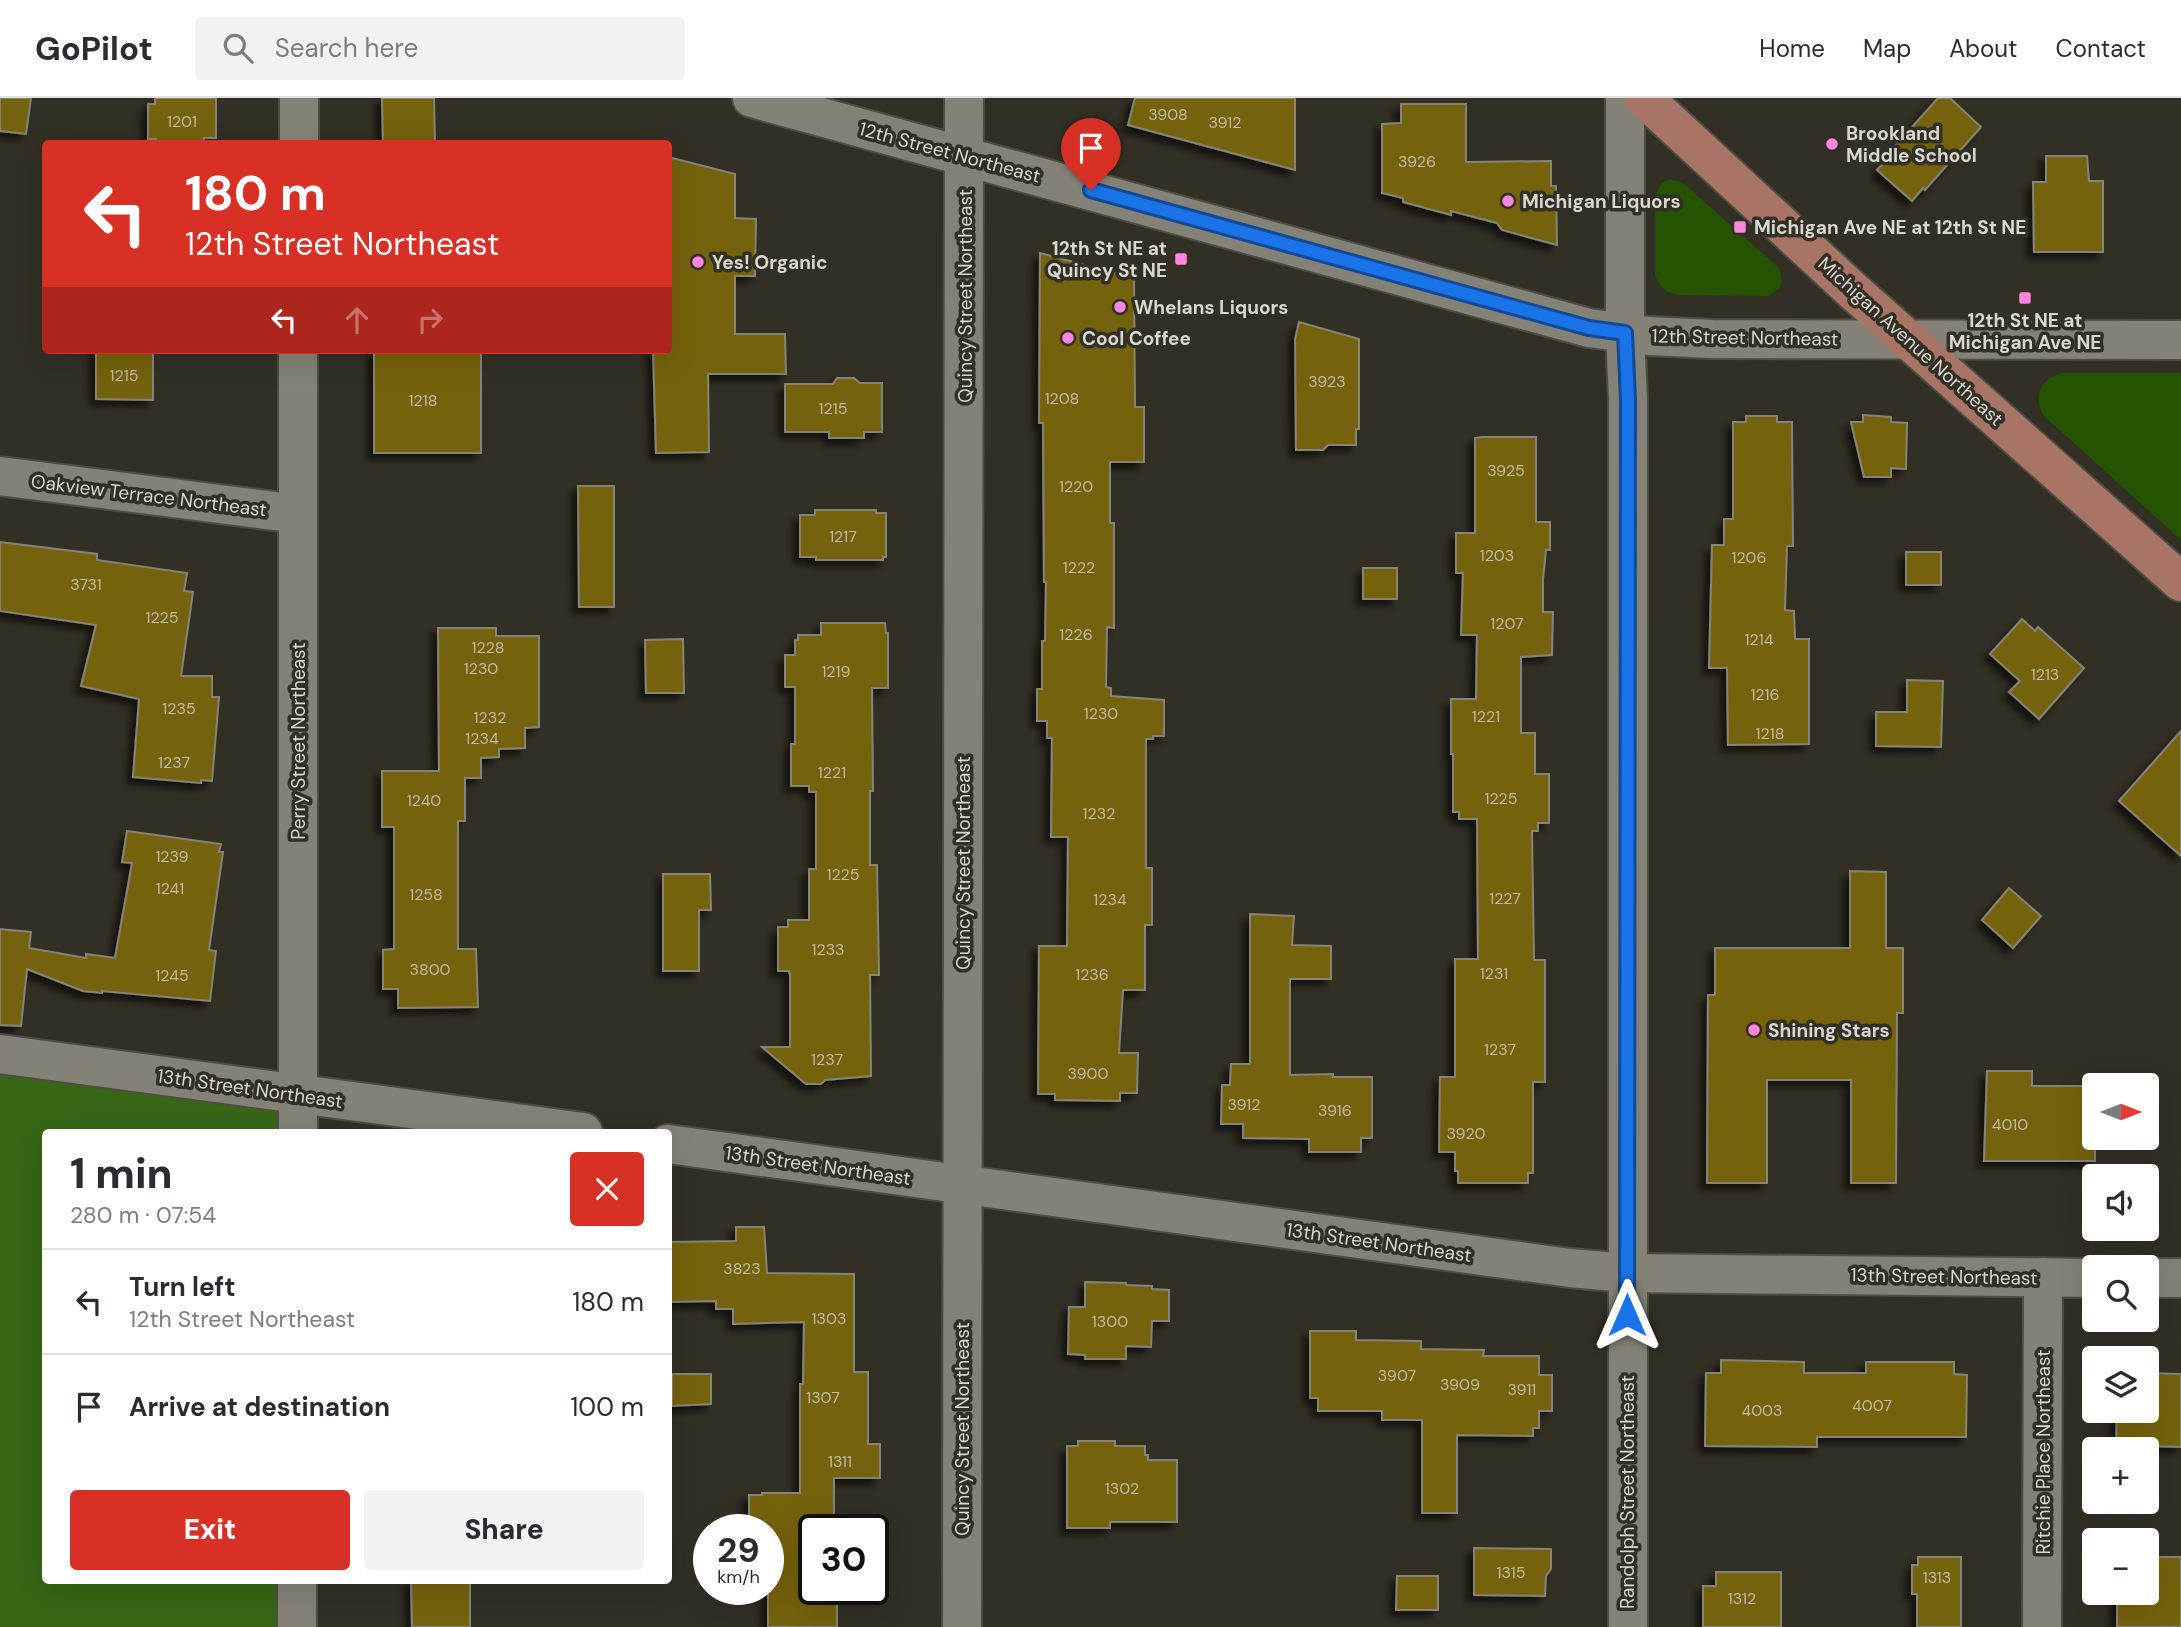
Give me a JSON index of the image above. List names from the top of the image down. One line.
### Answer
{"streets":{"main road":["Michigan Avenue Northeast"],"street":["12th Street Northeast","Quincy Street Northeast","Oakview Terrace Northeast","Perry Street Northeast","13th Street Northeast","Ritchie Place Northeast","Randolph Street Northeast"]},"crossings":[["12th Street Northeast","Quincy Street Northeast"],["12th Street Northeast","Michigan Avenue Northeast"],["12th Street Northeast","Randolph Street Northeast"],["Quincy Street Northeast","13th Street Northeast"],["Oakview Terrace Northeast","Perry Street Northeast"],["Perry Street Northeast","13th Street Northeast"],["13th Street Northeast","Ritchie Place Northeast"],["13th Street Northeast","Randolph Street Northeast"]],"places":{"other":["Brookland Middle School","Michigan Liquors","Yes! Organic","Whelans Liquors","Cool Coffee","Shining Stars"],"transit":["Michigan Ave NE at 12th St NE","12th St NE at Quincy St NE","12th St NE at Michigan Ave NE"]},"house_numbers":["3908","1201","3912","3926","1215","3923","1208","1218","1215","3925","1220","1217","1203","1206","1222","3731","1225","1207","1226","1214","1228","1230","1219","1213","1216","1235","1230","1221","1232","1218","1234","1237","1221","1225","1240","1232","1239","1225","1241","1258","1227","1234","1233","3800","1231","1236","1245","1237","1237","3900","3912","3916","4010","3920","3823","1303","1300","3907","3909","3911","1307","4007","4003","1311","1302","1315","1313","1312"],"north":"right","page":{"header":"GoPilot","search":"Search here","nav":["Home","Map","About","Contact"],"turn":["180 m","12th Street Northeast"],"map_buttons":["+","−"],"heading":["1 min","280 m · 07:54"],"list":[{"name":"Turn left","note":"12th Street Northeast","value":"180 m"},{"name":"Arrive at destination","value":"100 m"}],"buttons":["Exit","Share"],"speed":"29 km/h","limit":"30"}}
